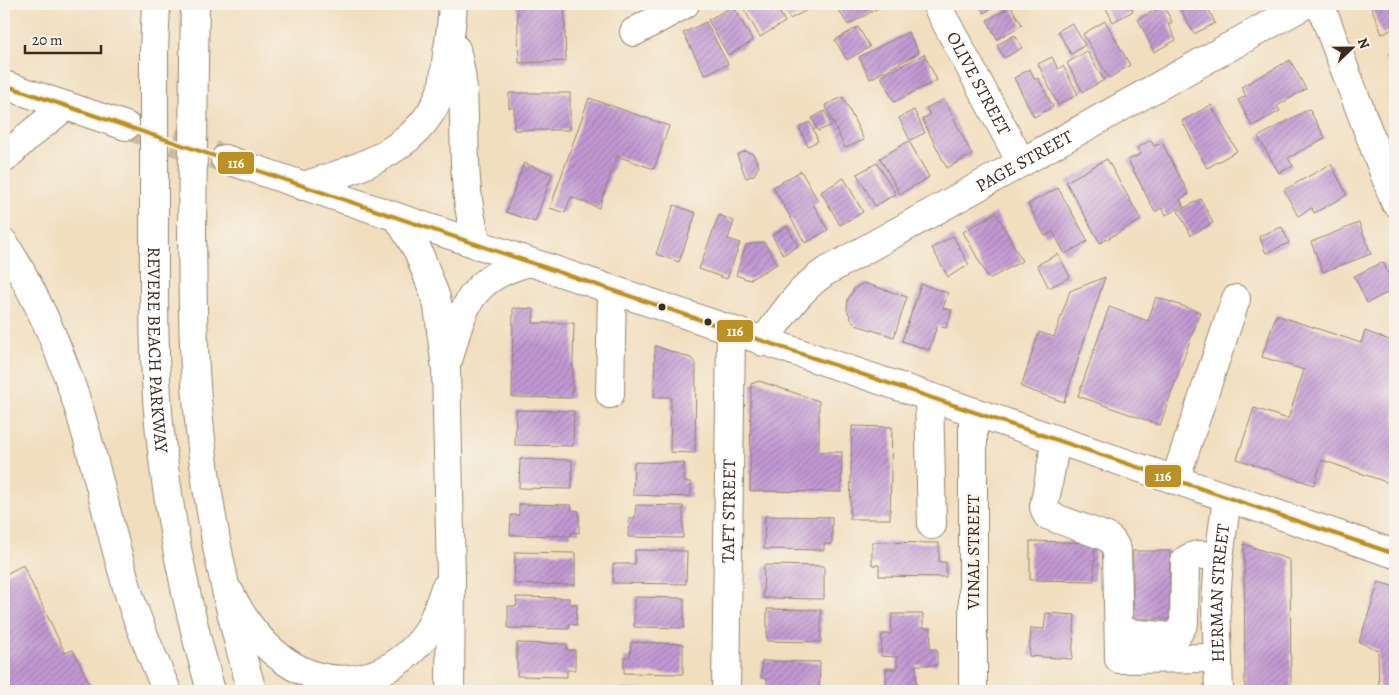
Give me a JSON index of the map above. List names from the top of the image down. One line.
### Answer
{"streets":{"main road":["OLIVE STREET","PAGE STREET","REVERE BEACH PARKWAY","TAFT STREET","VINAL STREET","HERMAN STREET"]},"crossings":[["OLIVE STREET","PAGE STREET"]],"lines":["transit line 116"],"scale_bar":"20 m","north":"right"}
